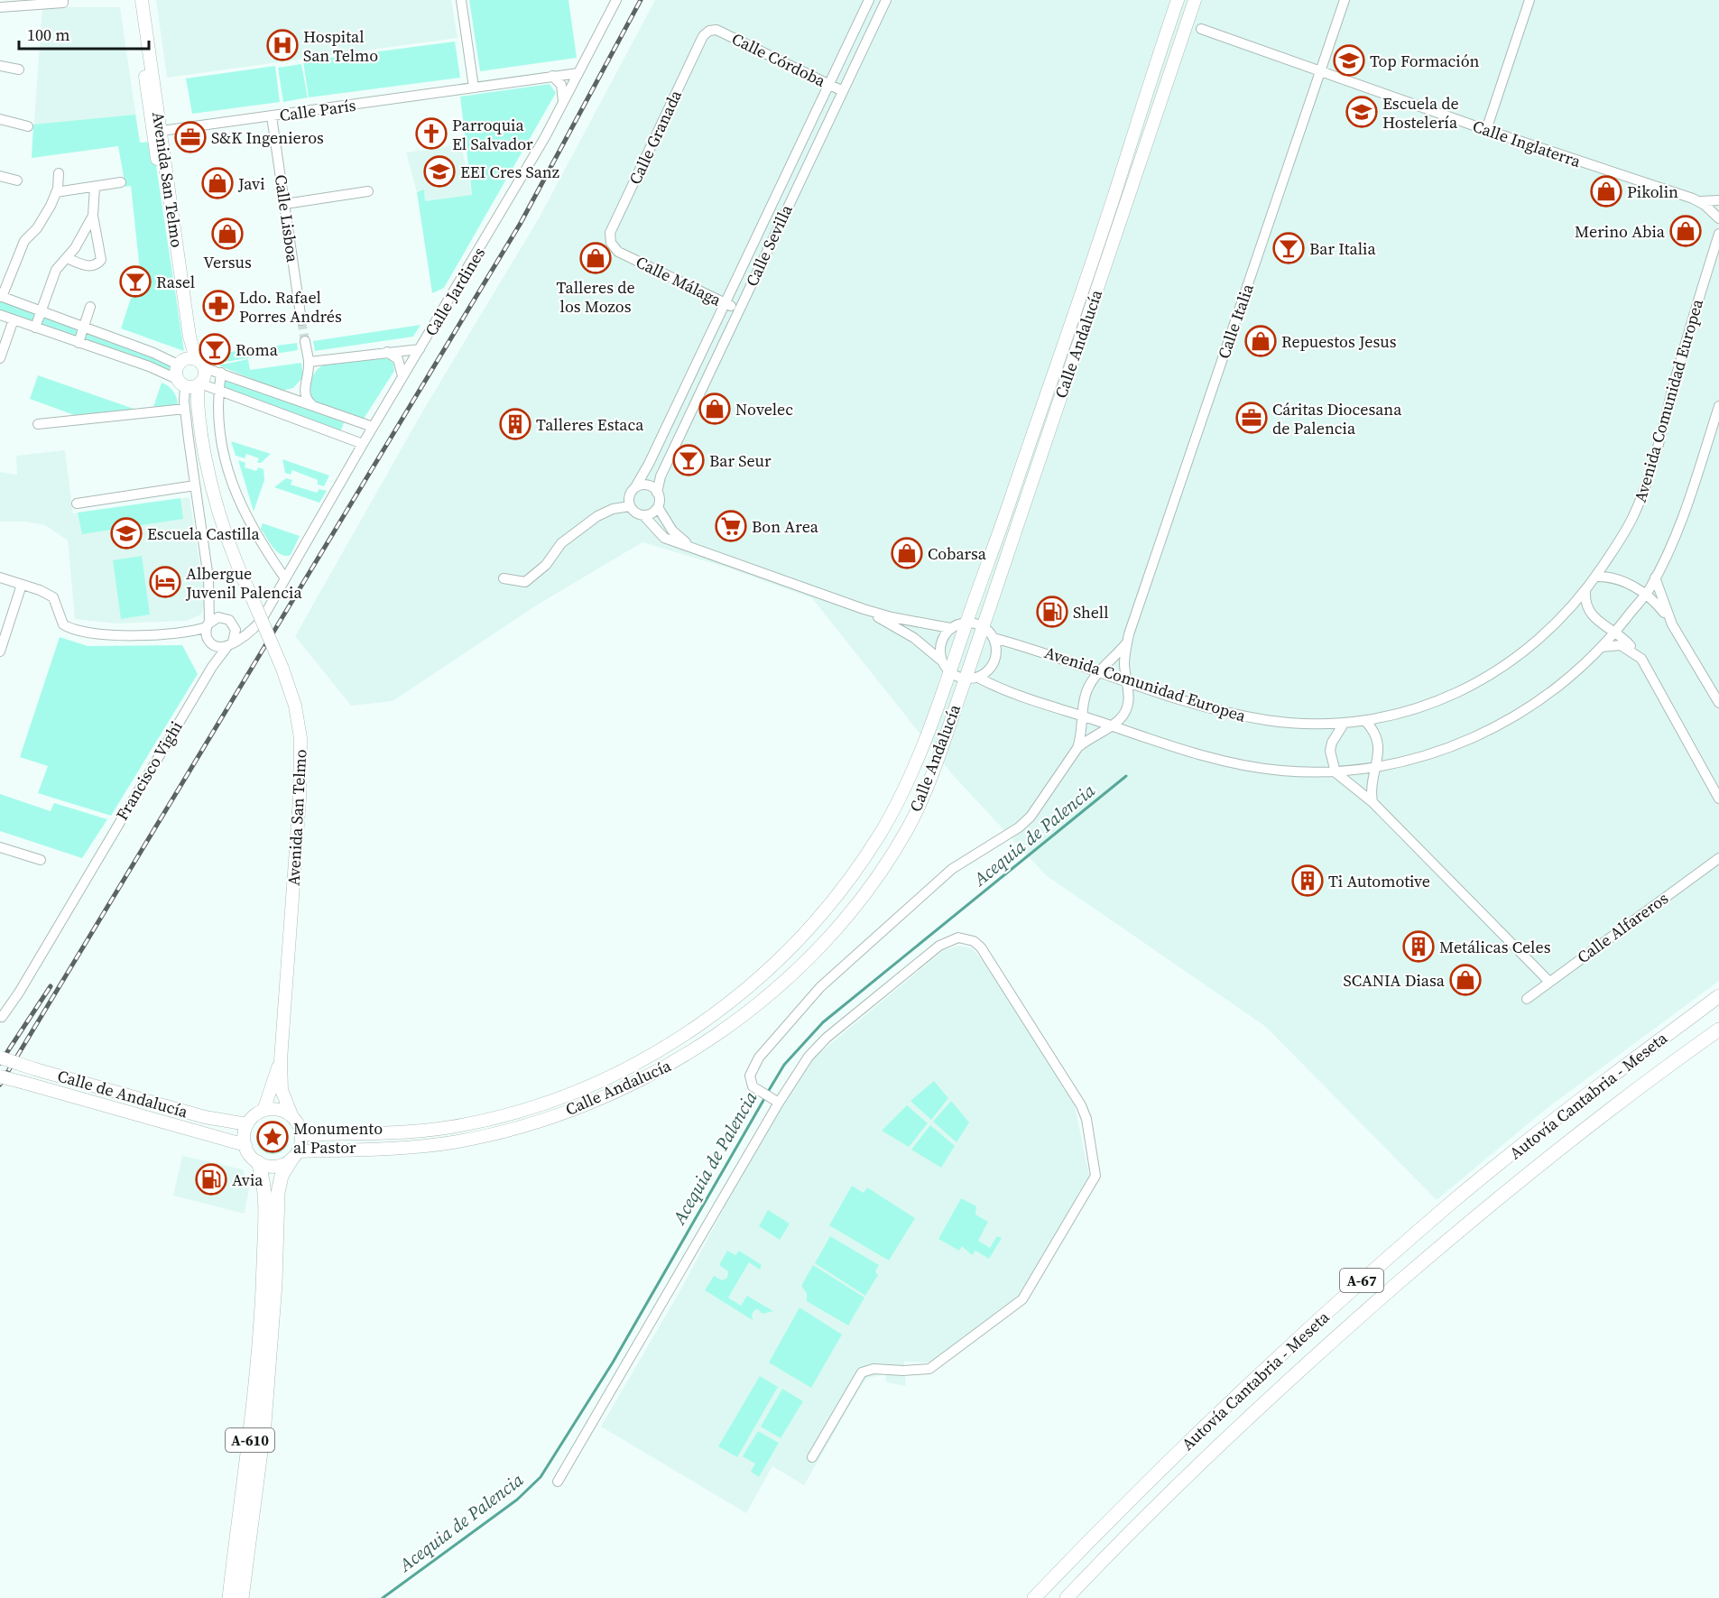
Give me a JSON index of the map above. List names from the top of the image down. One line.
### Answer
{"streets":{"highway":["Autovía Cantabria - Meseta","A-67","A-610"],"main road":["Avenida San Telmo","Calle Andalucía","Calle de Andalucía"],"street":["Calle Córdoba","Calle París","Calle Granada","Calle Inglaterra","Calle Lisboa","Calle Sevilla","Calle Málaga","Calle Jardines","Calle Italia","Avenida Comunidad Europea","Francisco Vighi","Calle Alfareros"]},"crossings":[["Calle Córdoba","Calle Granada"],["Calle Córdoba","Calle Sevilla"],["Calle París","Avenida San Telmo"],["Calle París","Calle Lisboa"],["Calle París","Calle Jardines"],["Calle Granada","Calle Málaga"],["Calle Inglaterra","Calle Italia"],["Avenida San Telmo","Calle Andalucía"],["Avenida San Telmo","Calle de Andalucía"],["Avenida San Telmo","A-610"],["Calle Sevilla","Calle Málaga"],["Calle Italia","Avenida Comunidad Europea"],["Calle Andalucía","Calle de Andalucía"],["Calle Andalucía","A-610"],["Calle de Andalucía","A-610"]],"water":["Acequia de Palencia"],"places":{"hospital":["Hospital San Telmo"],"school or university":["Top Formación","Escuela de Hostelería","EEI Cres Sanz","Escuela Castilla"],"church":["Parroquia El Salvador"],"office":["S&K Ingenieros","Cáritas Diocesana de Palencia"],"shop":["Javi","Pikolin","Merino Abia","Versus","Talleres de los Mozos","Repuestos Jesus","Novelec","Cobarsa","SCANIA Diasa"],"bar":["Bar Italia","Rasel","Roma","Bar Seur"],"pharmacy":["Ldo. Rafael Porres Andrés"],"building":["Talleres Estaca","Ti Automotive","Metálicas Celes"],"supermarket":["Bon Area"],"hotel":["Albergue Juvenil Palencia"],"fuel station":["Shell","Avia"],"place":["Monumento al Pastor"]},"scale_bar":"100 m"}
